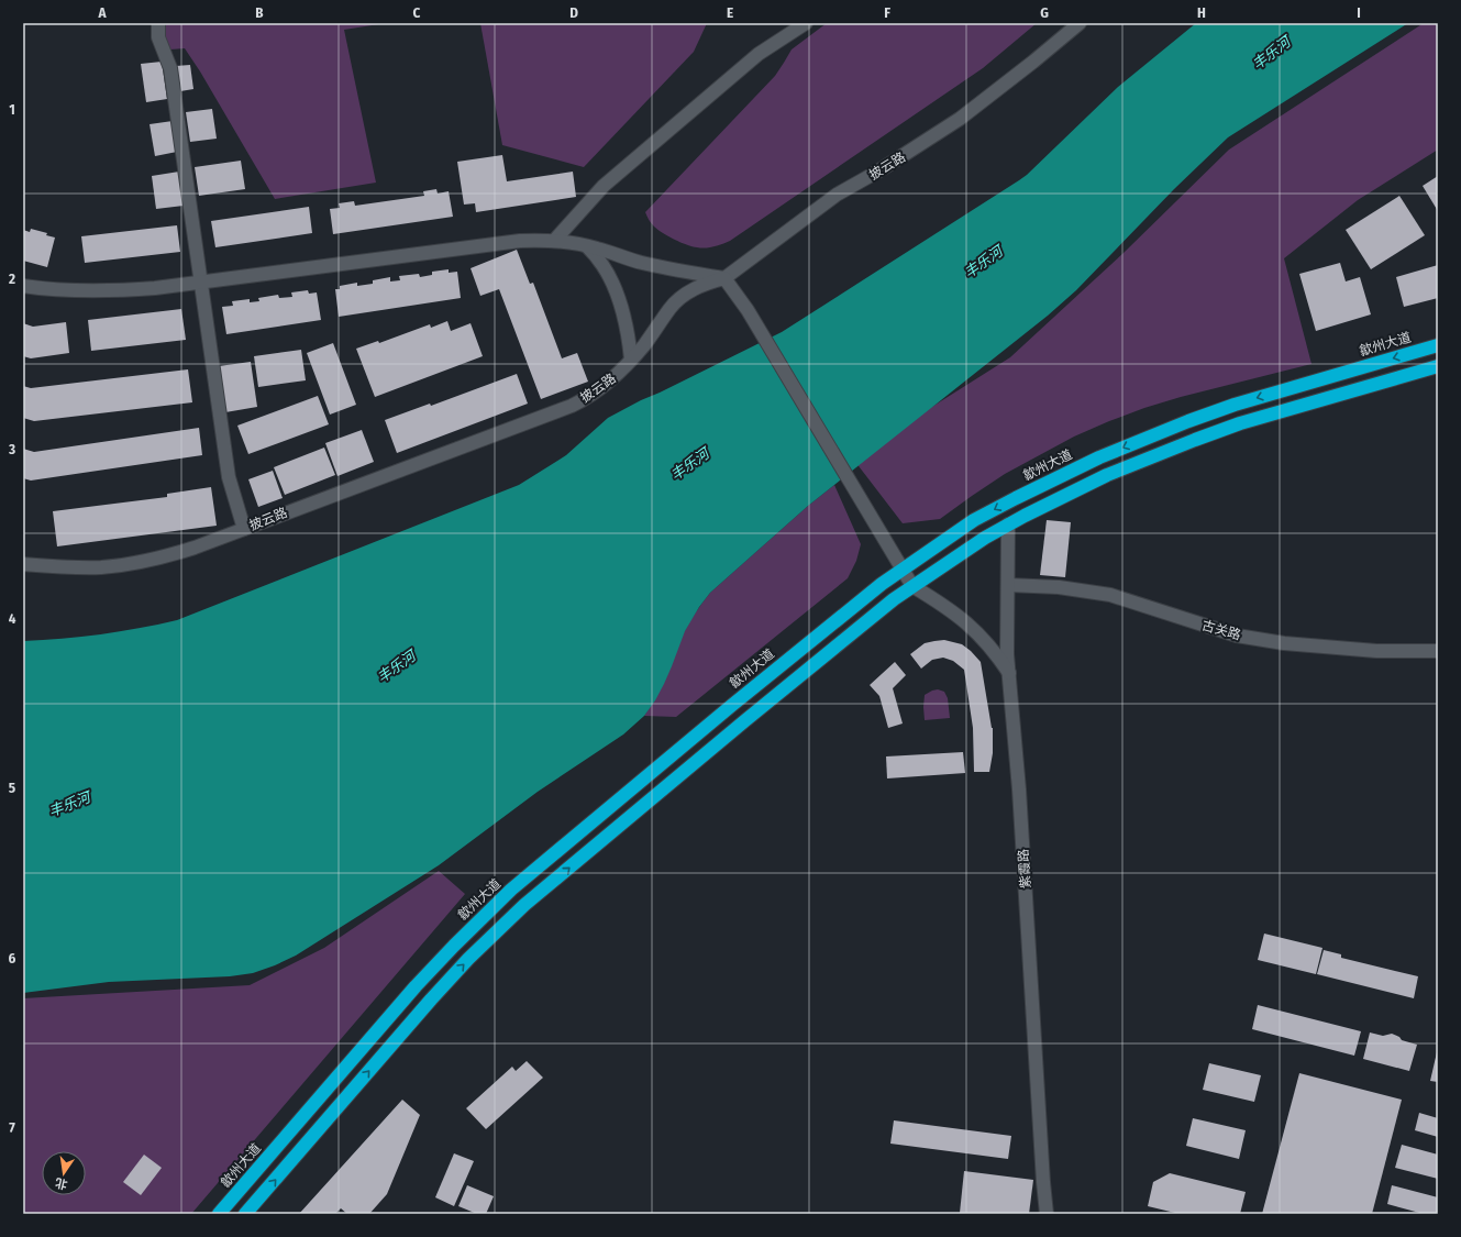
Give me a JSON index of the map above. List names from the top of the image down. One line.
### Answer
{"streets":{"highway":["歙州大道"],"street":["披云路","古关路","紫霞路"]},"crossings":[["古关路","紫霞路"]],"water":["丰乐河"],"north":"bottom","grid":{"columns":["A","B","C","D","E","F","G","H","I"],"rows":["1","2","3","4","5","6","7"]}}
